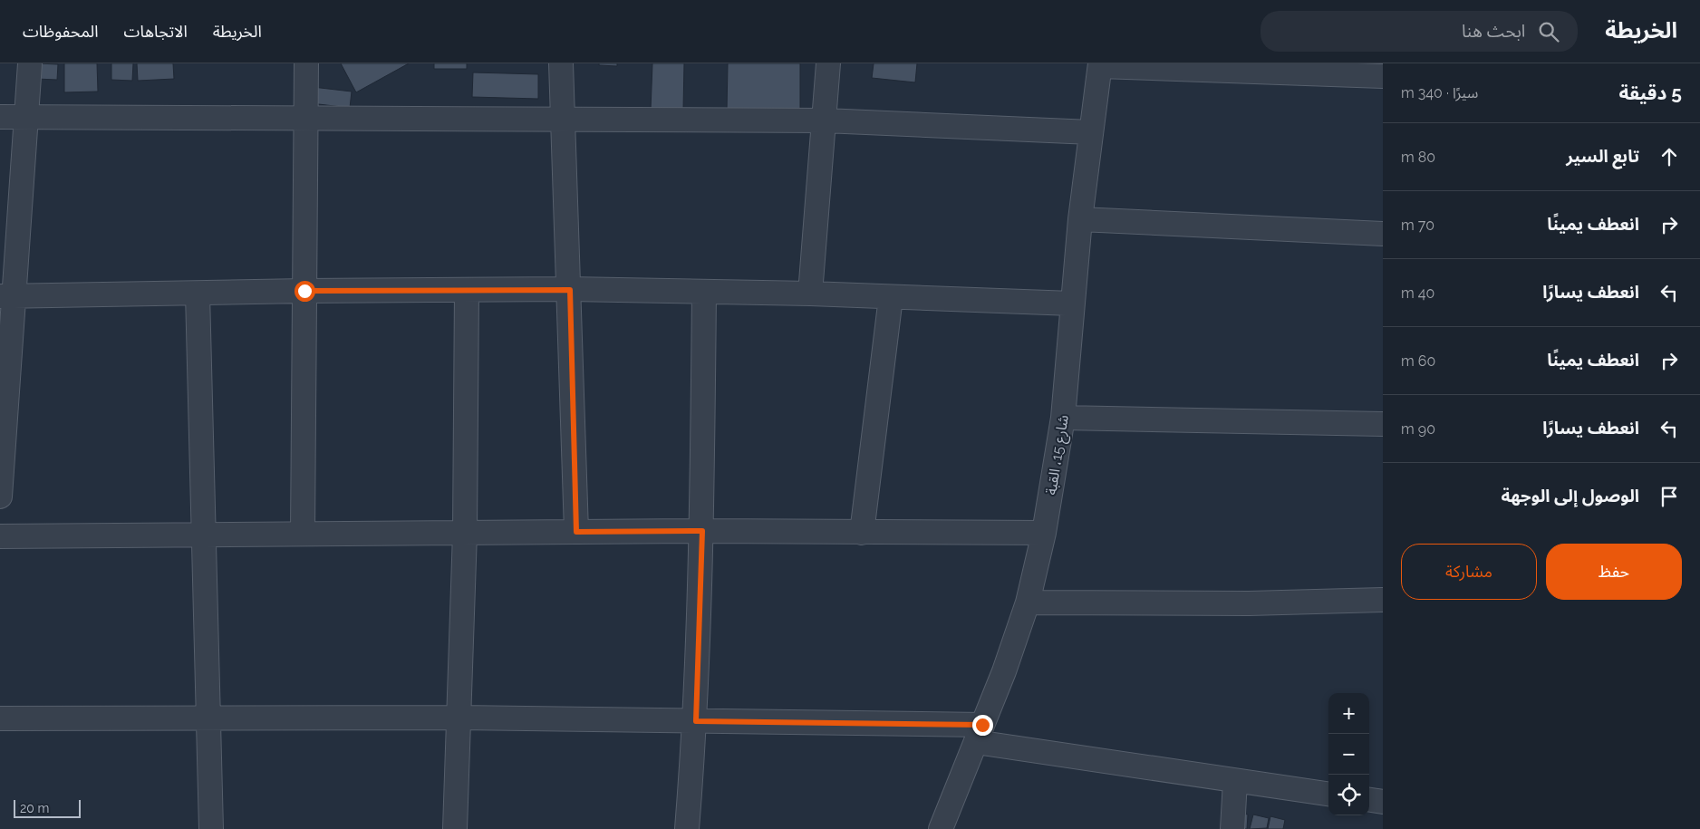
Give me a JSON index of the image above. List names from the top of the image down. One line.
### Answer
{"streets":{"street":["شارع 15، القبة"]},"scale_bar":"20 m","page":{"header":"الخريطة","search":"ابحث هنا","nav":["الخريطة","الاتجاهات","المحفوظات"],"heading":["5 دقيقة","سيرًا · 340 m"],"list":[["تابع السير","80 m"],["انعطف يمينًا","70 m"],["انعطف يسارًا","40 m"],["انعطف يمينًا","60 m"],["انعطف يسارًا","90 m"],"الوصول إلى الوجهة"],"buttons":["حفظ","مشاركة"],"map_buttons":["+","−"],"scale":"20 m"}}
